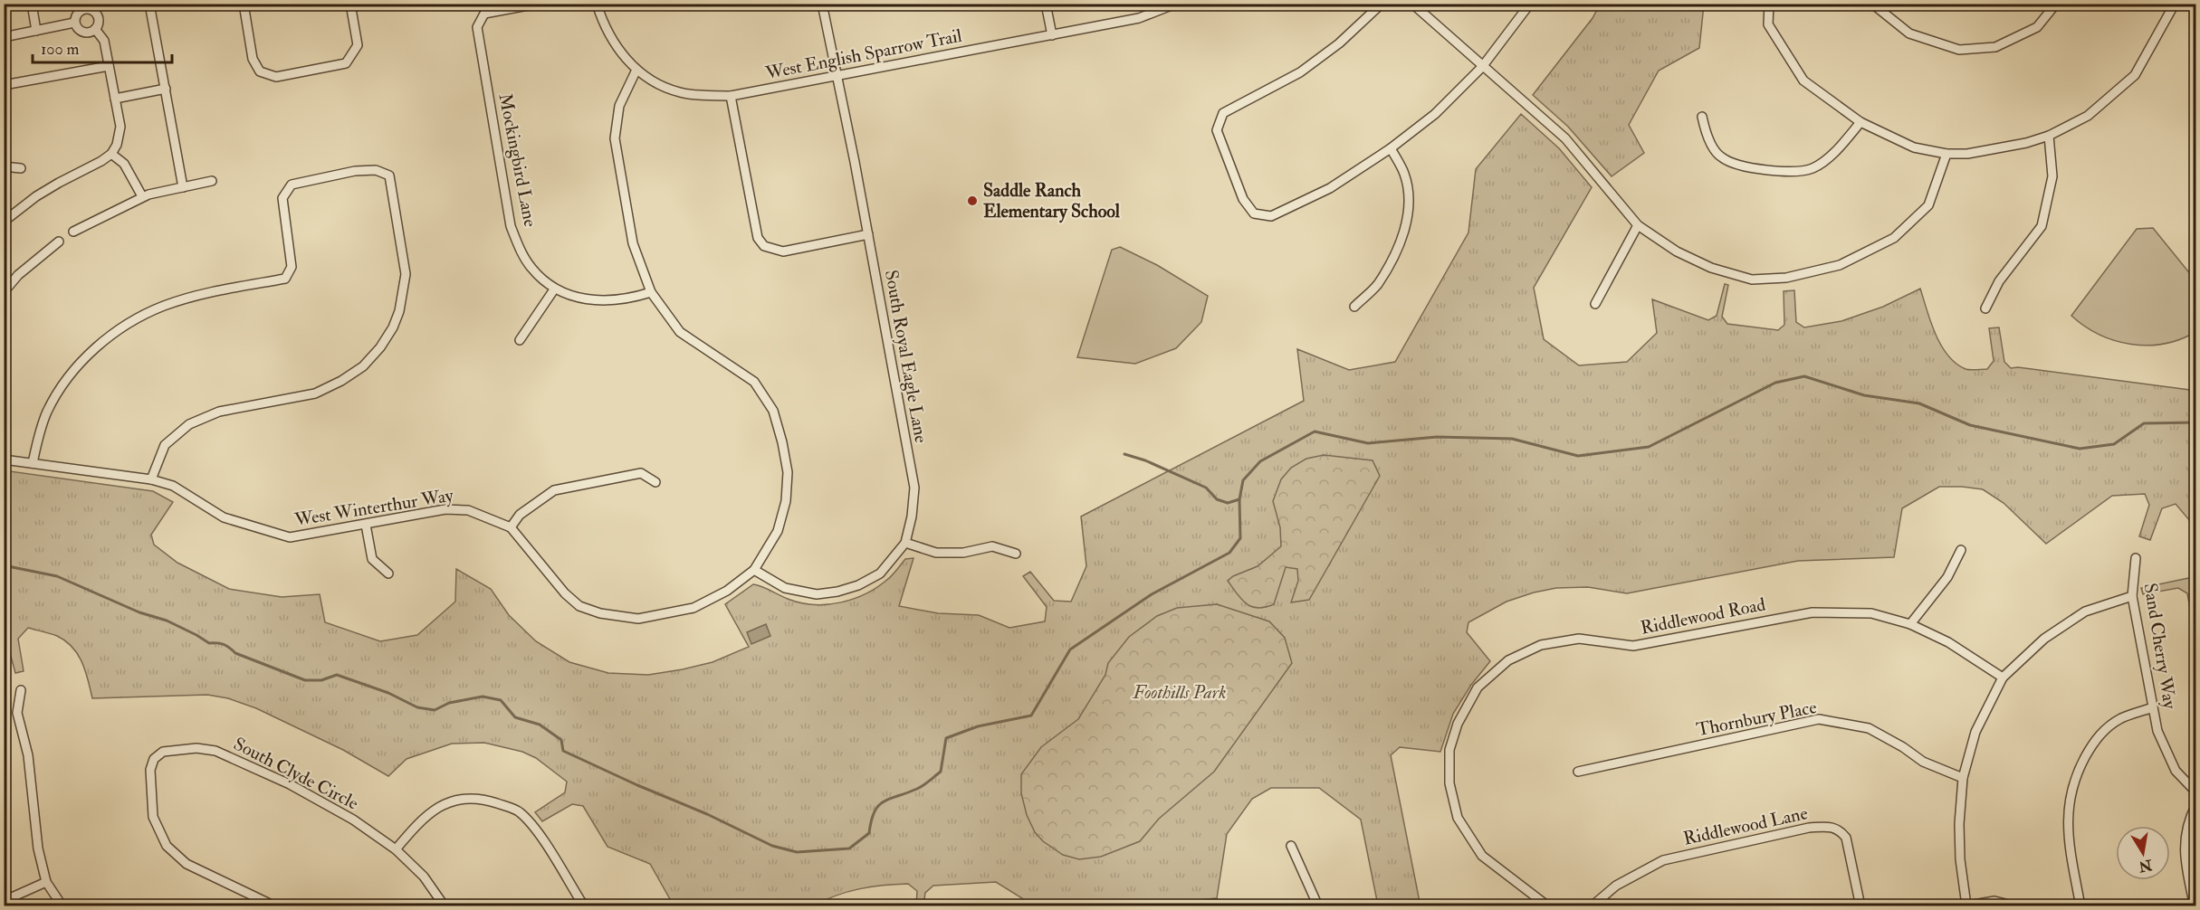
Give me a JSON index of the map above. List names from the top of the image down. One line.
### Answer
{"streets":{"street":["West English Sparrow Trail","Mockingbird Lane","South Royal Eagle Lane","West Winterthur Way","Riddlewood Road","Sand Cherry Way","Thornbury Place","South Clyde Circle","Riddlewood Lane"]},"crossings":[["West English Sparrow Trail","South Royal Eagle Lane"],["West English Sparrow Trail","West Winterthur Way"],["Mockingbird Lane","West Winterthur Way"],["South Royal Eagle Lane","West Winterthur Way"]],"parks":["Foothills Park"],"places":["Saddle Ranch Elementary School"],"scale_bar":"100 m","north":"bottom"}
